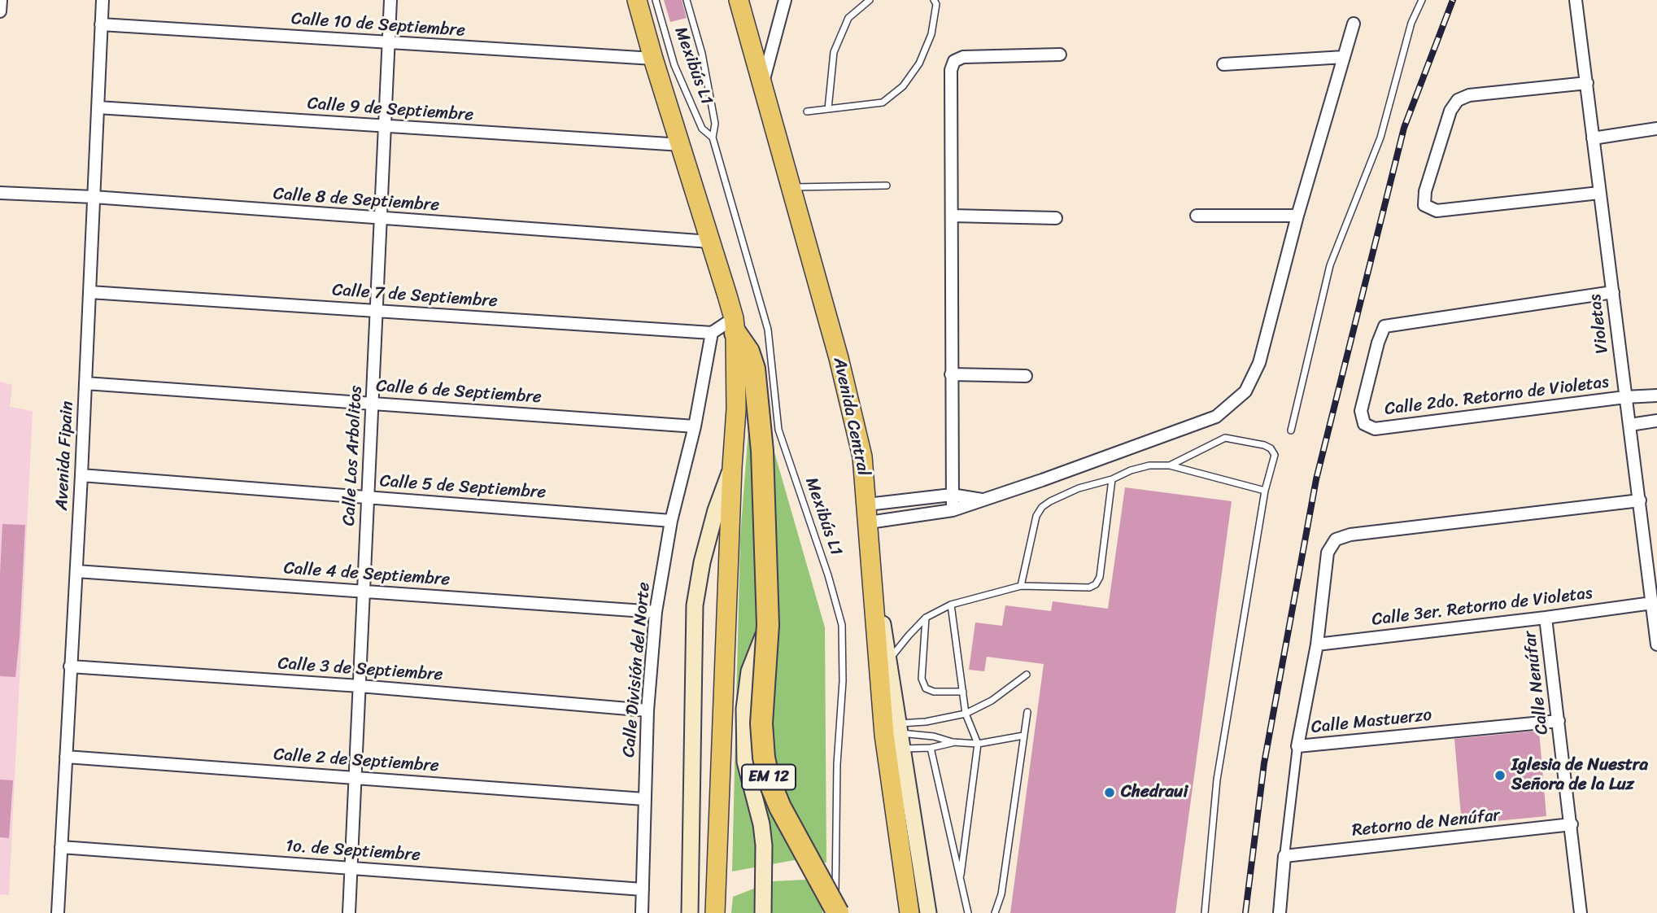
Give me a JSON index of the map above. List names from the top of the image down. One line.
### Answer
{"streets":{"highway":["Avenida Central","EM 12"],"street":["Calle 10 de Septiembre","Calle 9 de Septiembre","Calle 8 de Septiembre","Calle 7 de Septiembre","Violetas","Calle 6 de Septiembre","Calle 2do. Retorno de Violetas","Avenida Fipain","Calle Los Arbolitos","Calle 5 de Septiembre","Calle 4 de Septiembre","Calle 3er. Retorno de Violetas","Calle 3 de Septiembre","Calle División del Norte","Calle Nenúfar","Calle Mastuerzo","Calle 2 de Septiembre","Retorno de Nenúfar","1o. de Septiembre"],"lane":["Mexibús L1"]},"crossings":[["Calle 10 de Septiembre","Avenida Fipain"],["Calle 10 de Septiembre","Calle Los Arbolitos"],["Mexibús L1","EM 12"],["Calle 9 de Septiembre","Avenida Fipain"],["Calle 9 de Septiembre","Calle Los Arbolitos"],["Calle 8 de Septiembre","Avenida Fipain"],["Calle 8 de Septiembre","Calle Los Arbolitos"],["Calle 7 de Septiembre","Avenida Fipain"],["Calle 7 de Septiembre","Calle Los Arbolitos"],["Calle 7 de Septiembre","Calle División del Norte"],["Violetas","Calle 2do. Retorno de Violetas"],["Violetas","Calle 3er. Retorno de Violetas"],["Calle 6 de Septiembre","Avenida Fipain"],["Calle 6 de Septiembre","Calle Los Arbolitos"],["Calle 6 de Septiembre","Calle División del Norte"],["Avenida Fipain","Calle 5 de Septiembre"],["Avenida Fipain","Calle 4 de Septiembre"],["Avenida Fipain","Calle 3 de Septiembre"],["Avenida Fipain","Calle 2 de Septiembre"],["Avenida Fipain","1o. de Septiembre"],["Calle Los Arbolitos","Calle 5 de Septiembre"],["Calle Los Arbolitos","Calle 4 de Septiembre"],["Calle Los Arbolitos","Calle 3 de Septiembre"],["Calle Los Arbolitos","Calle 2 de Septiembre"],["Calle Los Arbolitos","1o. de Septiembre"],["Calle 5 de Septiembre","Calle División del Norte"],["Calle 4 de Septiembre","Calle División del Norte"],["Calle 3er. Retorno de Violetas","Calle Nenúfar"],["Calle 3 de Septiembre","Calle División del Norte"],["Calle División del Norte","Calle 2 de Septiembre"],["Calle División del Norte","1o. de Septiembre"],["Calle Nenúfar","Calle Mastuerzo"],["Calle Nenúfar","Retorno de Nenúfar"],["Calle Mastuerzo","Retorno de Nenúfar"]],"places":["Iglesia de Nuestra Señora de la Luz","Chedraui"]}
